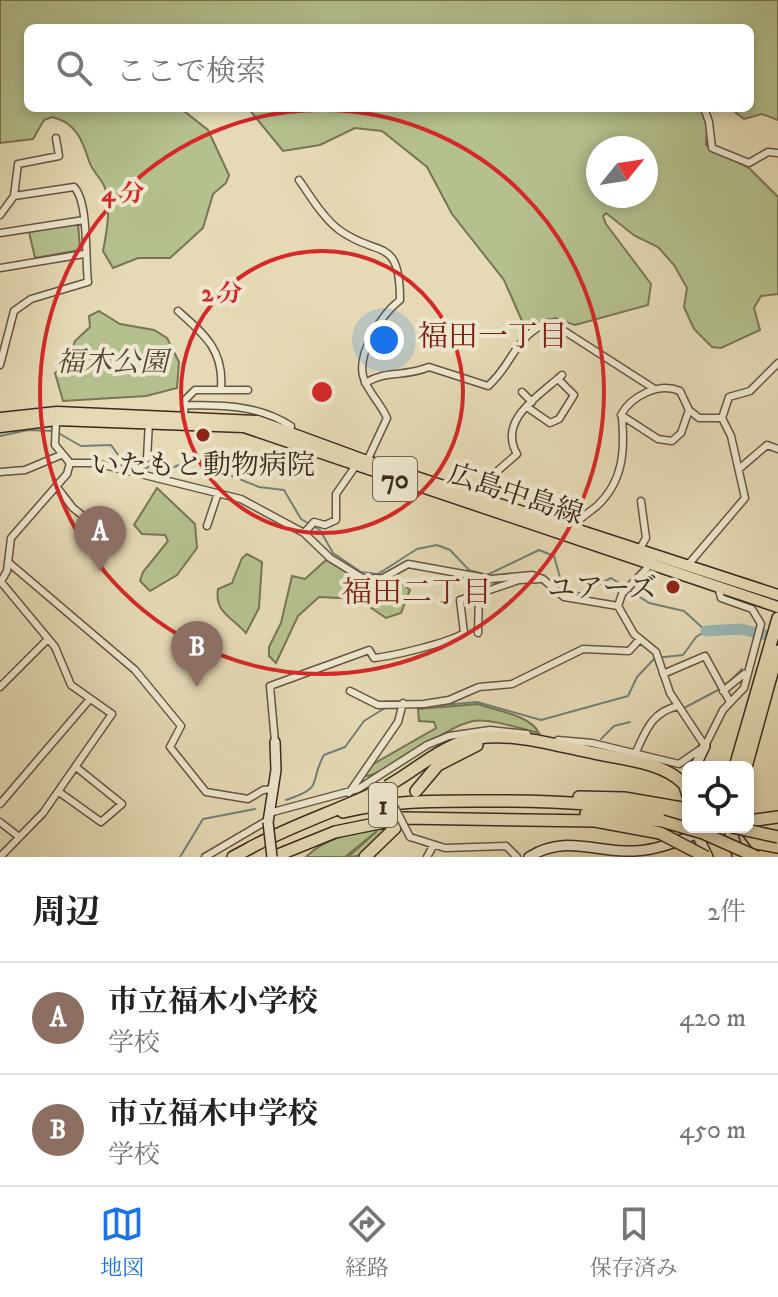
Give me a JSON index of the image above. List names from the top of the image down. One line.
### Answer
{"streets":{"highway":["1"],"main road":["70","広島中島線"]},"districts":["福田一丁目","福田二丁目"],"parks":["福木公園"],"places":["いたもと動物病院","ユアーズ"],"north":"top right","page":{"search":"ここで検索","pins":["A","B"],"heading":["周辺","2件"],"list":[{"mark":"A","name":"市立福木小学校","note":"学校","value":"420 m"},{"mark":"B","name":"市立福木中学校","note":"学校","value":"450 m"}],"nav":["地図","経路","保存済み"]},"rings":["4 分","2 分"]}
